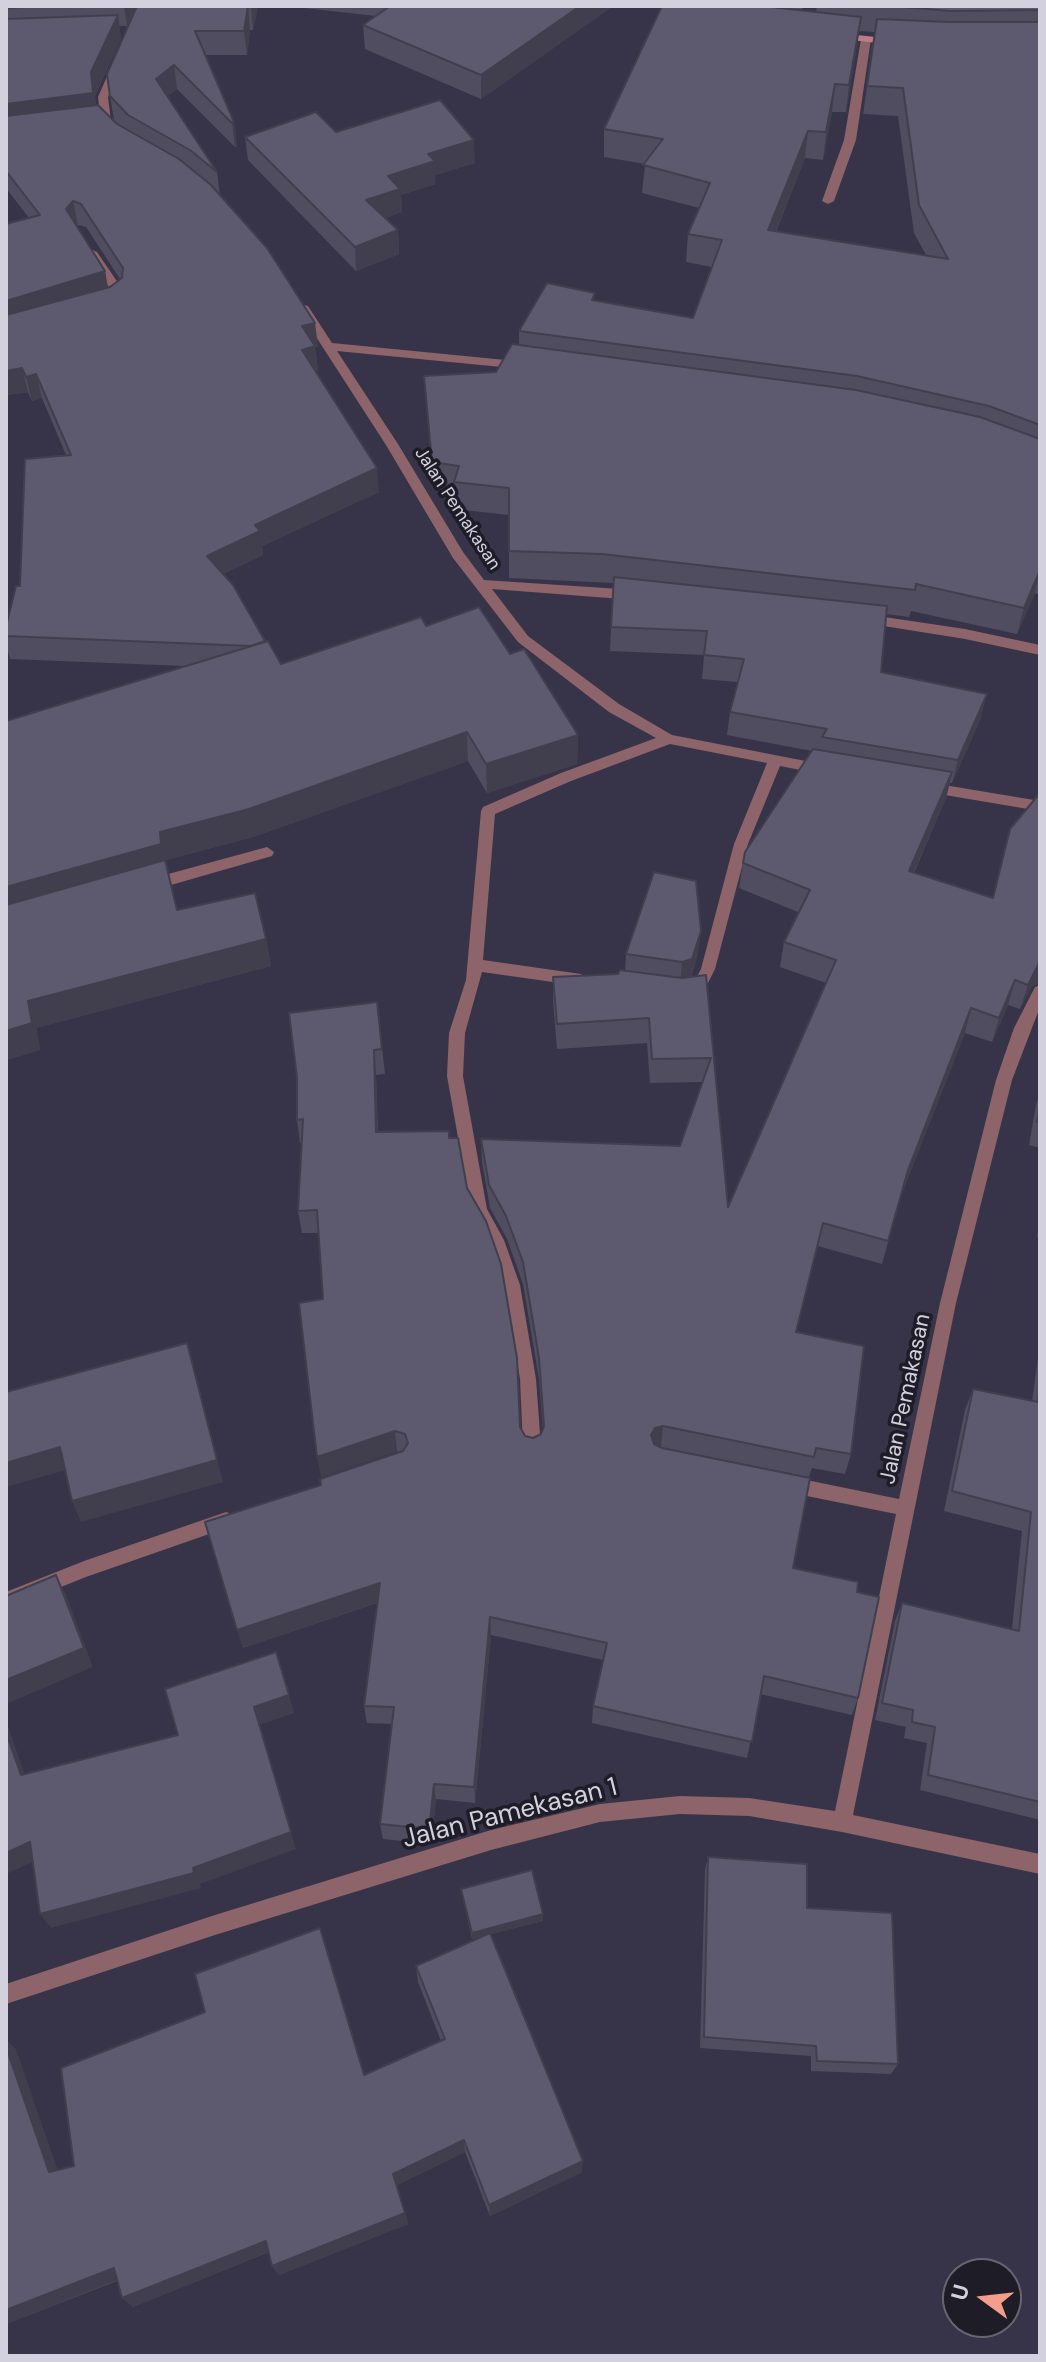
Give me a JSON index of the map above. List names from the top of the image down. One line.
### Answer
{"streets":{"street":["Jalan Pemakasan","Jalan Pamekasan 1"]},"crossings":[["Jalan Pemakasan","Jalan Pamekasan 1"]],"north":"left"}
